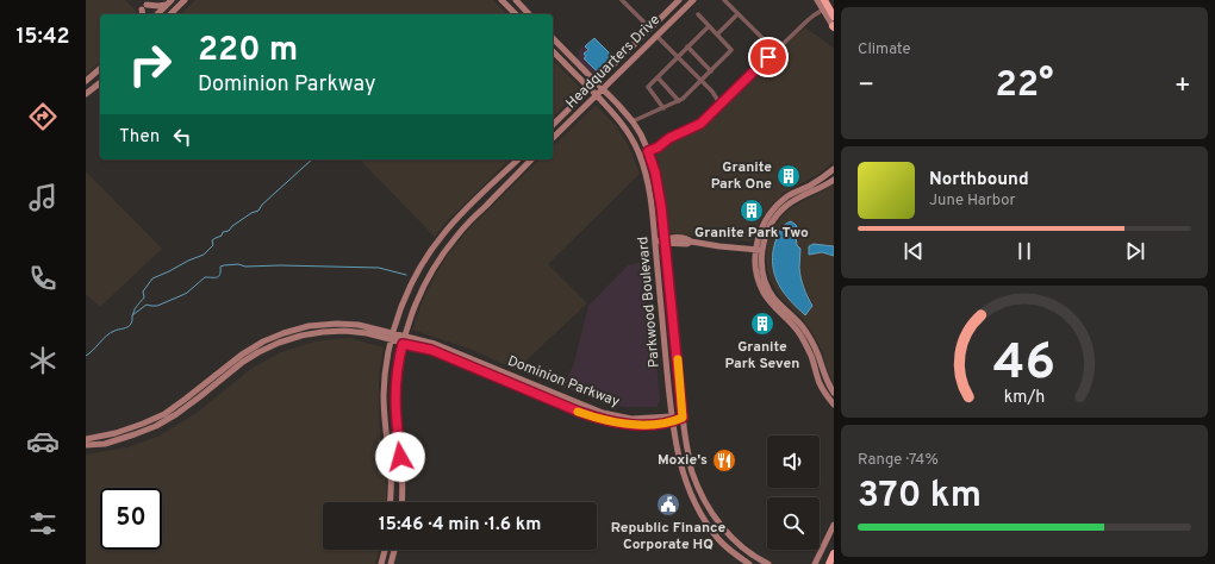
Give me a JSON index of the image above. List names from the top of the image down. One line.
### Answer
{"streets":{"main road":["Headquarters Drive","Parkwood Boulevard","Dominion Parkway"]},"crossings":[["Headquarters Drive","Parkwood Boulevard"],["Parkwood Boulevard","Dominion Parkway"]],"places":{"building":["Granite Park One","Granite Park Two","Granite Park Seven"],"restaurant":["Moxie's"],"public building":["Republic Finance Corporate HQ"]},"page":{"tabs":"15:42","tile":["Climate",["Range · 74%","370 km"]],"turn":["220 m","Dominion Parkway"],"heat":["−","22°","+"],"then":"Then","song":["Northbound","June Harbor"],"limit":"50","trip":"15:46 · 4 min · 1.6 km","gauge":["46","km/h"]}}
